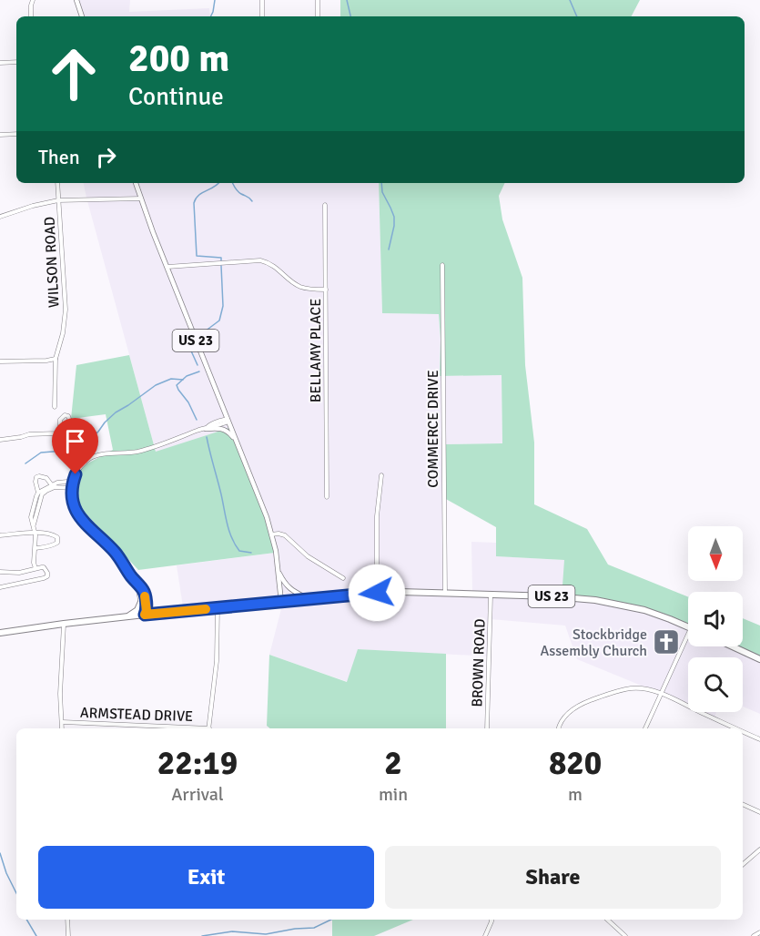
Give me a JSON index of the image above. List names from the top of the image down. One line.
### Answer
{"streets":{"highway":["US 23"],"street":["WILSON ROAD","BELLAMY PLACE","COMMERCE DRIVE","BROWN ROAD","ARMSTEAD DRIVE"]},"crossings":[["US 23","COMMERCE DRIVE"],["US 23","BROWN ROAD"]],"places":{"church":["Stockbridge Assembly Church"]},"north":"bottom","page":{"turn":["200 m","Continue"],"then":"Then","eta":["22:19","Arrival","2","min","820","m"],"buttons":["Exit","Share"]}}
